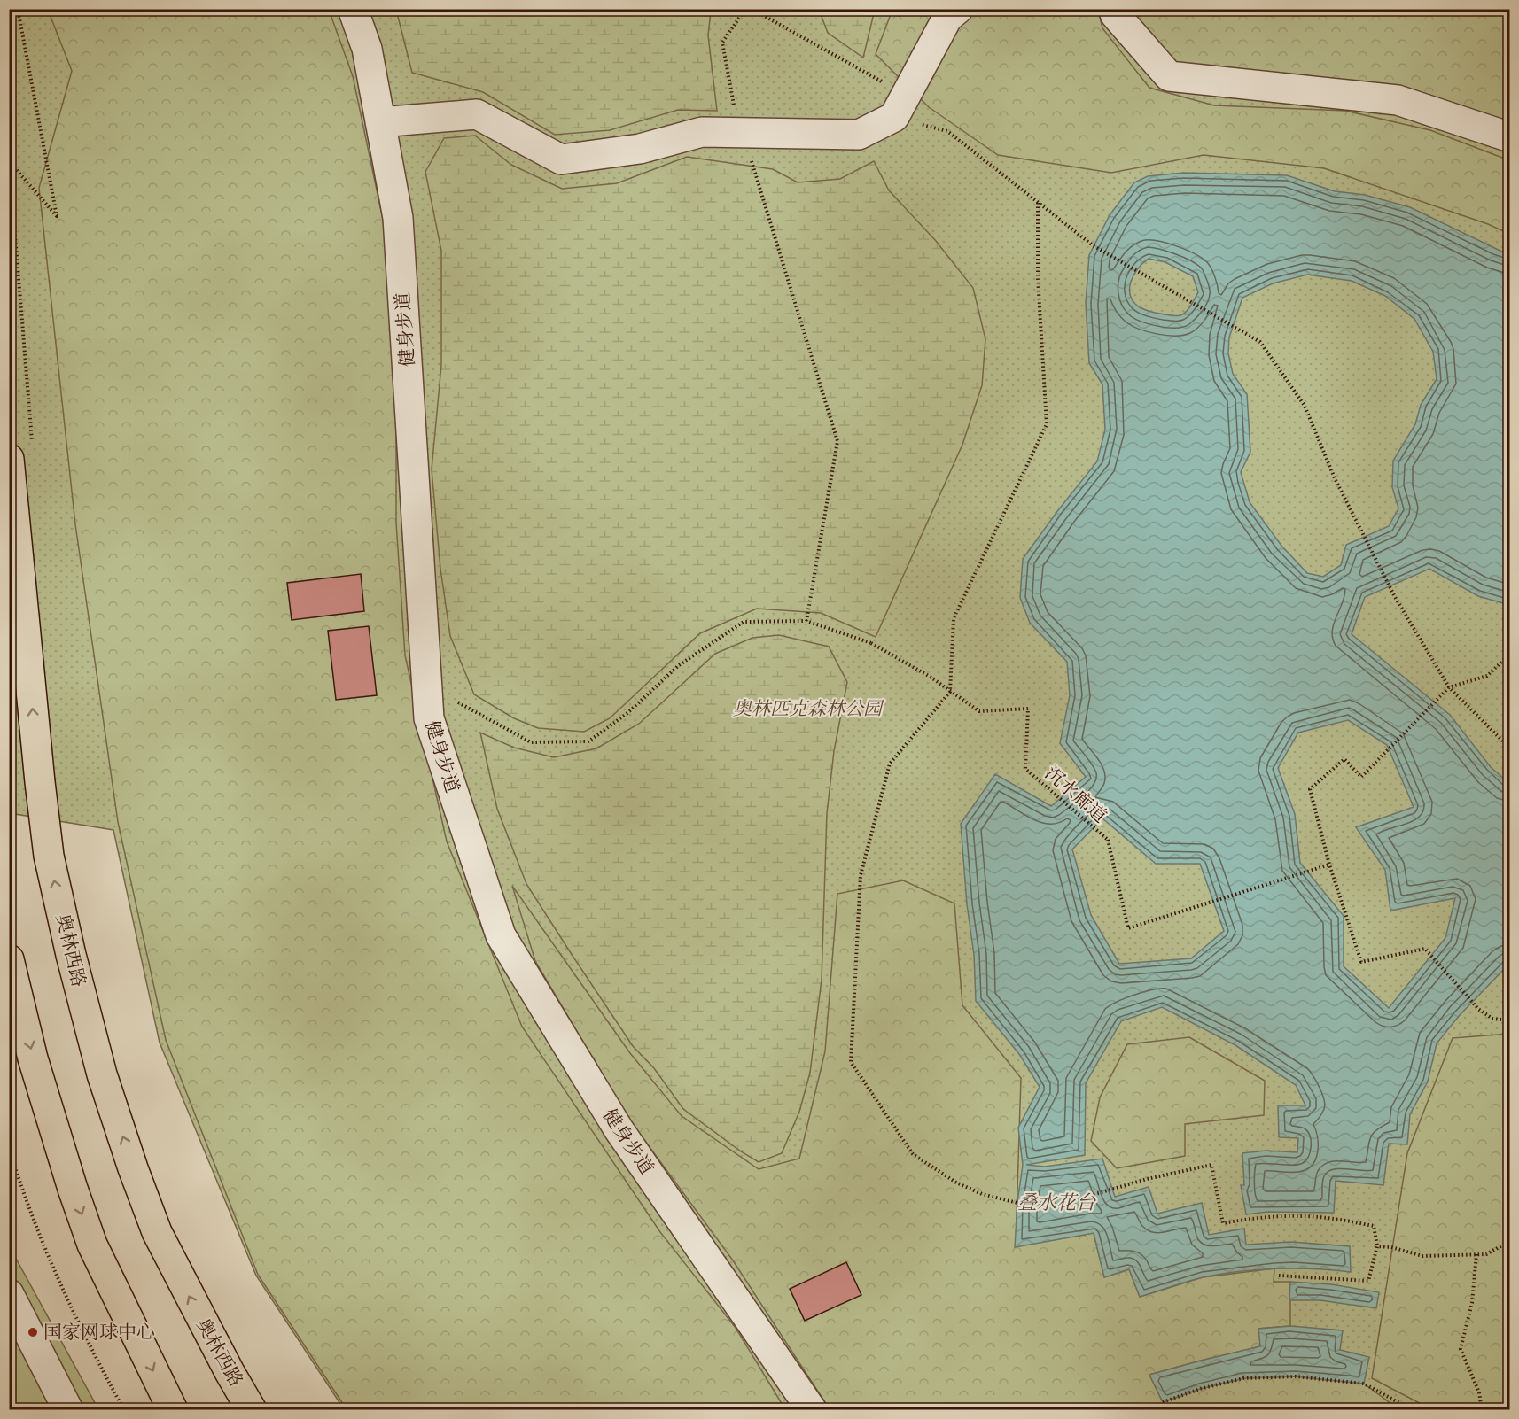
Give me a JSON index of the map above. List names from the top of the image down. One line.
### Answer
{"streets":{"main road":["奥林西路"],"street":["健身步道"],"path":["沉水廊道"]},"water":["叠水花台"],"parks":["奥林匹克森林公园"],"places":["国家网球中心"]}
